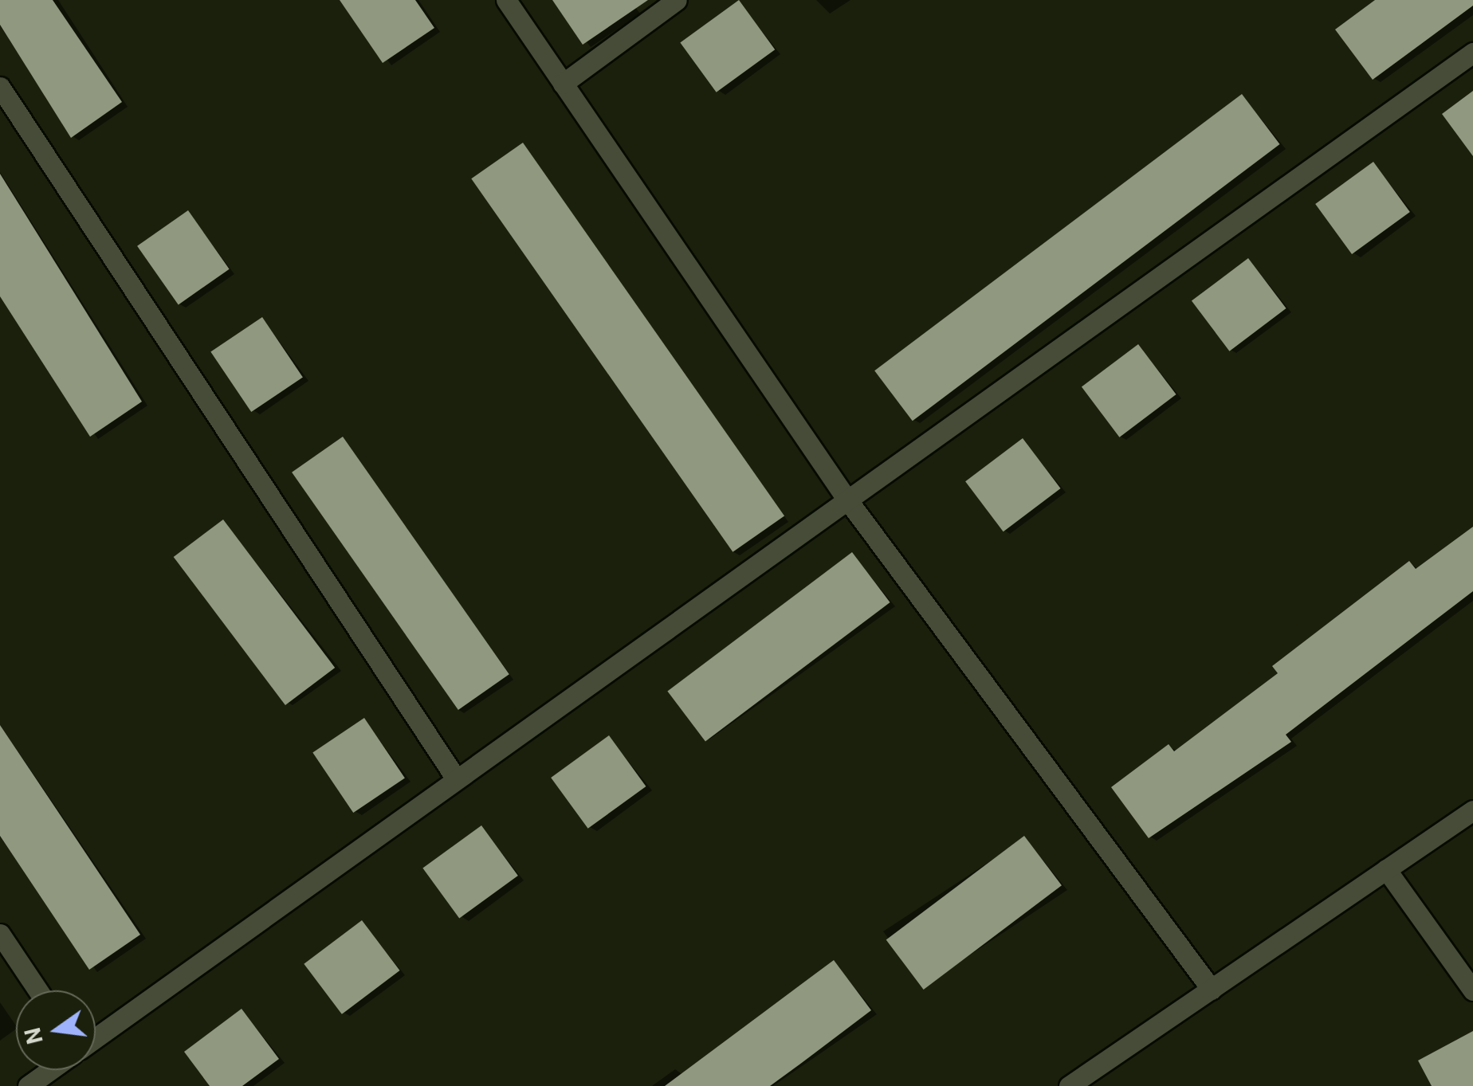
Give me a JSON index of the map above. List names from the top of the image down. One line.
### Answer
{"north":"left"}
